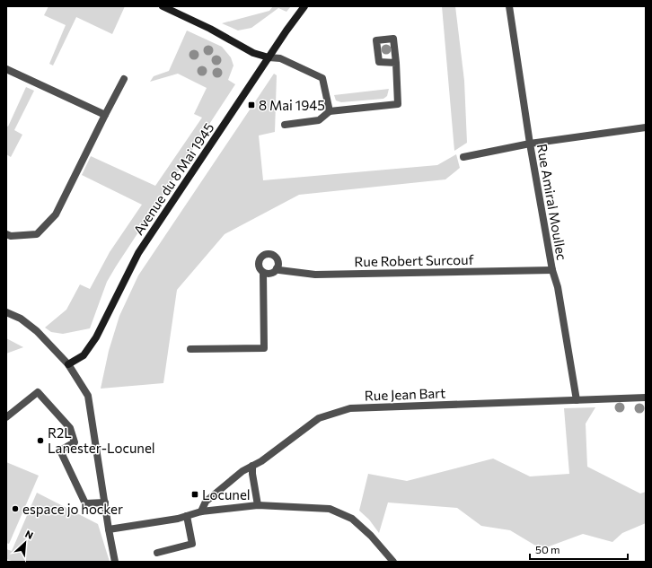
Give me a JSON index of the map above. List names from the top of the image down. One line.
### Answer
{"streets":{"street":["Avenue du 8 Mai 1945","Rue Amiral Moullec","Rue Robert Surcouf","Rue Jean Bart"]},"crossings":[["Rue Amiral Moullec","Rue Robert Surcouf"],["Rue Amiral Moullec","Rue Jean Bart"]],"places":{"transit":["8 Mai 1945","Locunel"],"other":["R2L Lanester-Locunel","espace jo hocker"]},"scale_bar":"50 m","north":"top right"}
